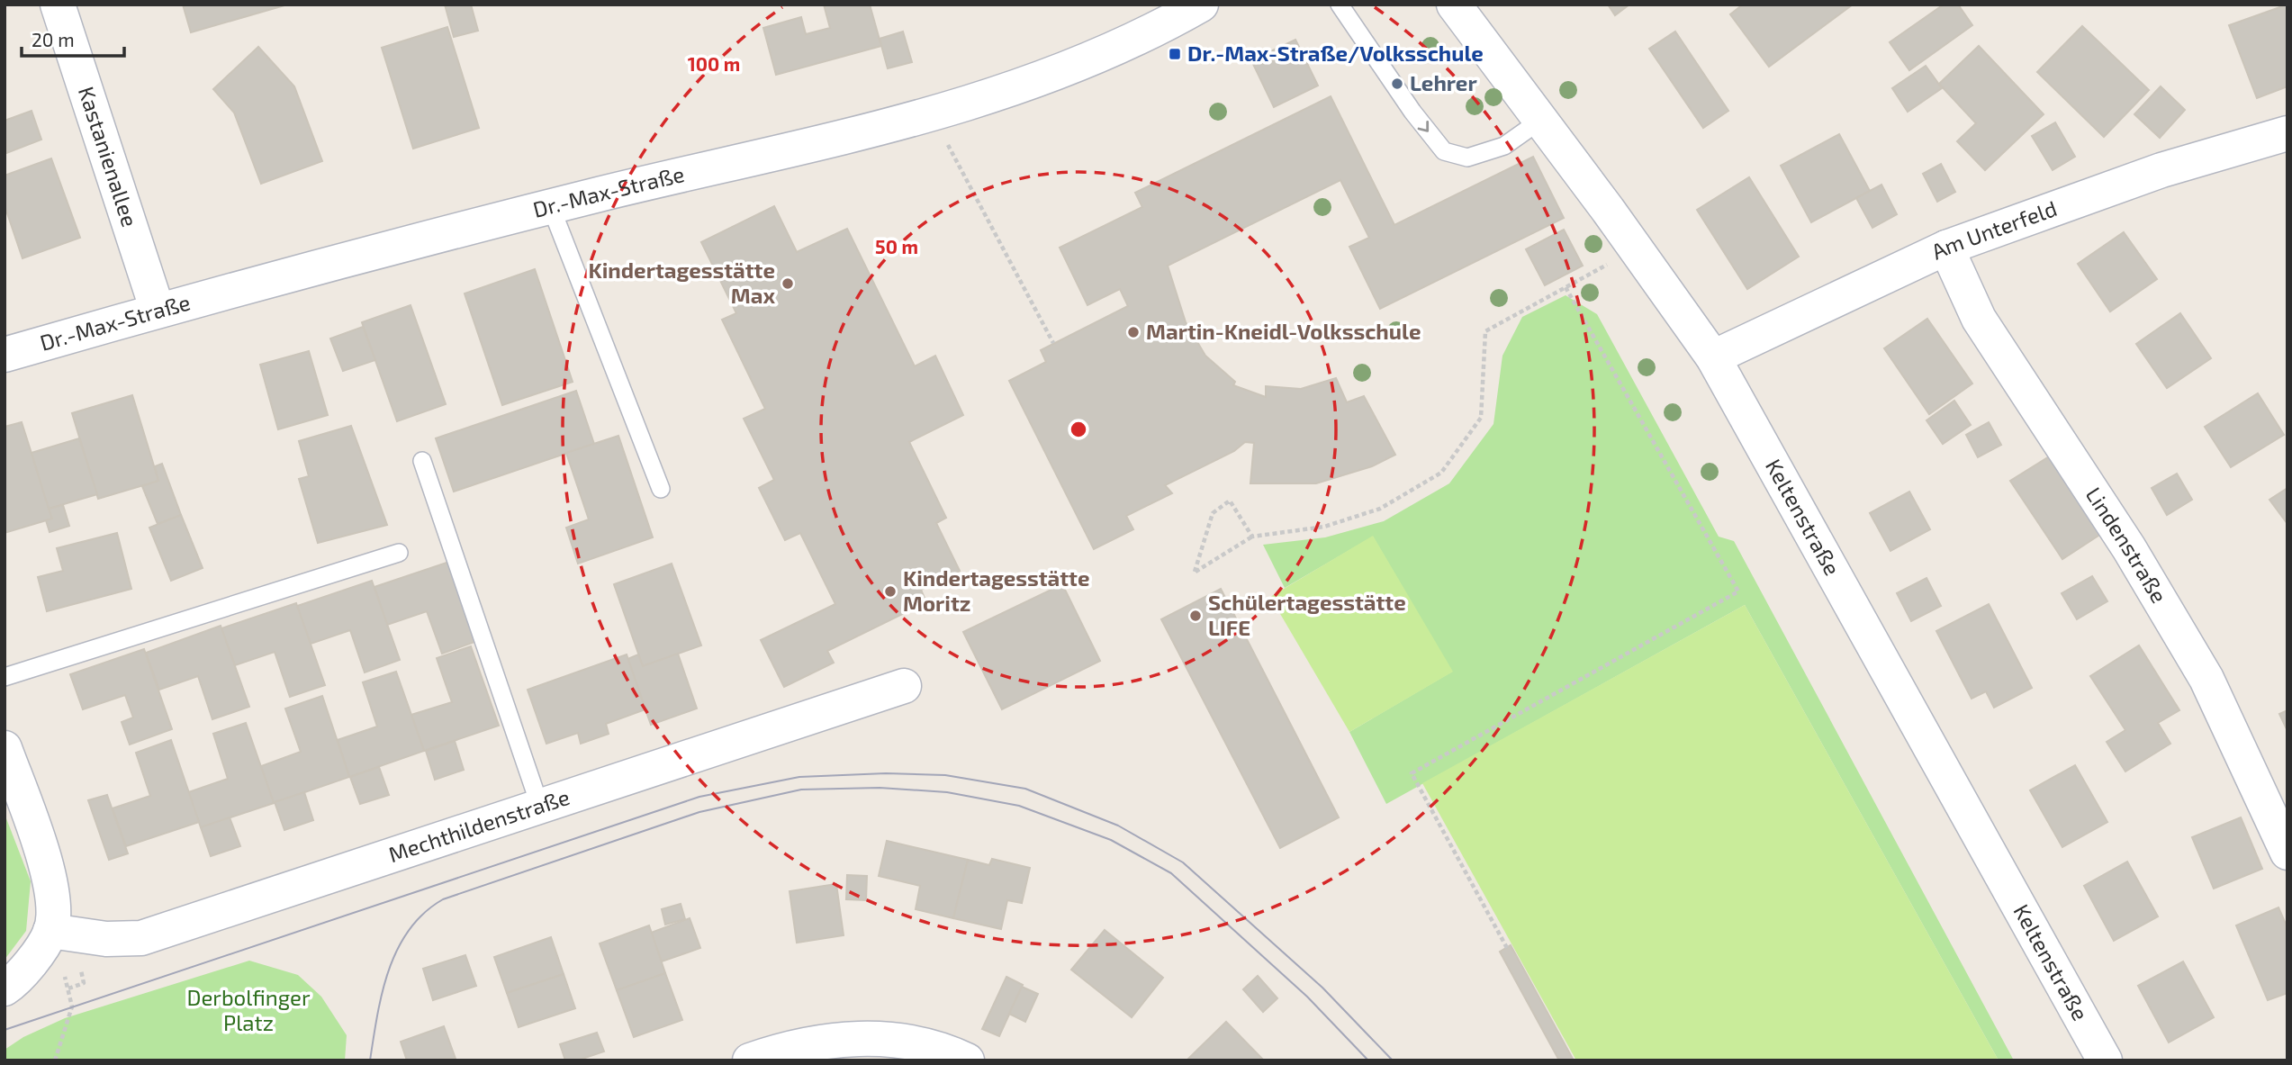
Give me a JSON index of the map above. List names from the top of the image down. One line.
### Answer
{"streets":{"street":["Kastanienallee","Dr.-Max-Straße","Am Unterfeld","Keltenstraße","Lindenstraße","Mechthildenstraße"]},"crossings":[["Kastanienallee","Dr.-Max-Straße"],["Am Unterfeld","Keltenstraße"],["Am Unterfeld","Lindenstraße"]],"parks":["Derbolfinger Platz"],"places":{"transit":["Dr.-Max-Straße/Volksschule"],"other":["Lehrer","Kindertagesstätte Max","Martin-Kneidl-Volksschule","Kindertagesstätte Moritz","Schülertagesstätte LIFE"]},"scale_bar":"20 m","rings":["100 m","50 m"]}
